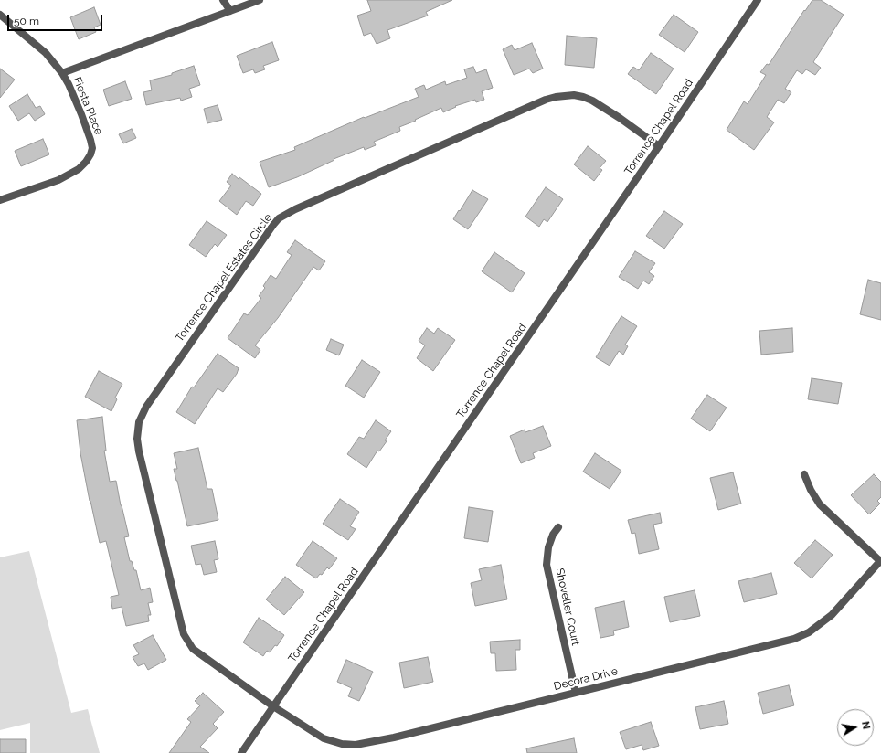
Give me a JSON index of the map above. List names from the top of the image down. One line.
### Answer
{"streets":{"street":["Fiesta Place","Torrence Chapel Road","Torrence Chapel Estates Circle","Shoveller Court","Decora Drive"]},"crossings":[["Torrence Chapel Road","Torrence Chapel Estates Circle"],["Torrence Chapel Road","Decora Drive"],["Torrence Chapel Estates Circle","Decora Drive"],["Shoveller Court","Decora Drive"]],"scale_bar":"50 m","north":"right"}
